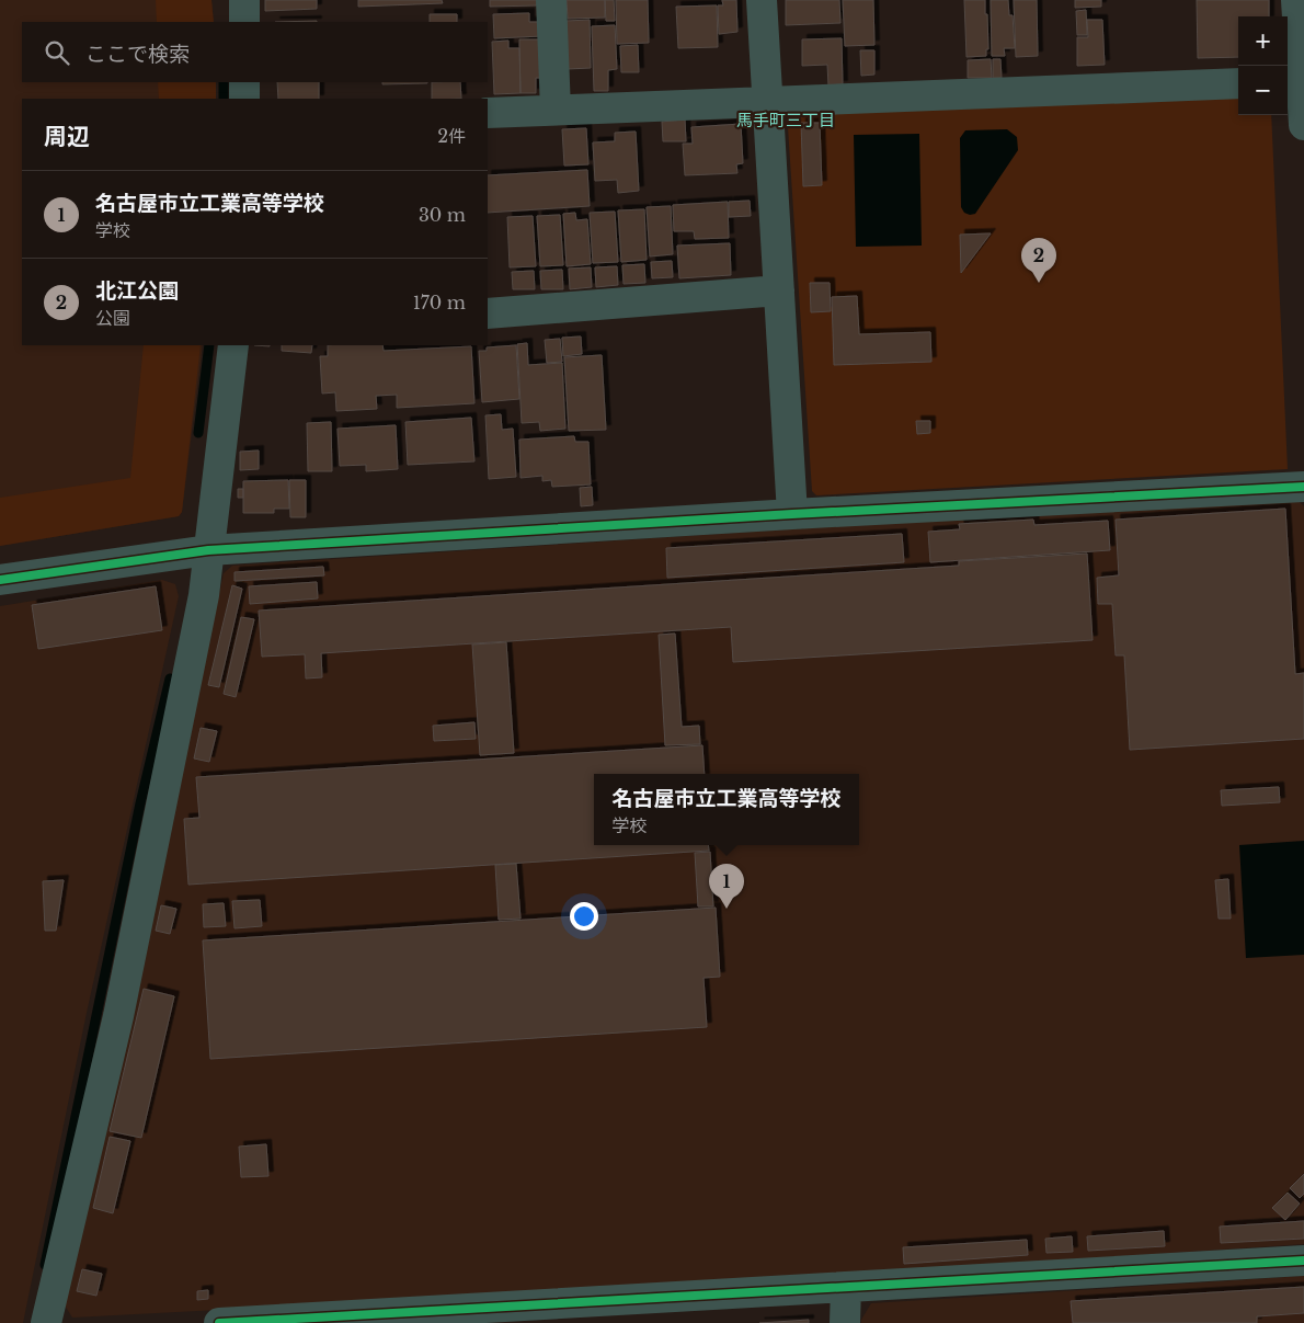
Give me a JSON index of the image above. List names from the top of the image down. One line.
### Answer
{"districts":["馬手町三丁目"],"page":{"map_buttons":["+","−"],"search":"ここで検索","heading":["周辺","2件"],"list":[{"mark":"1","name":"名古屋市立工業高等学校","note":"学校","value":"30 m"},{"mark":"2","name":"北江公園","note":"公園","value":"170 m"}],"pins":["2","1"],"popup":["名古屋市立工業高等学校","学校"]}}
